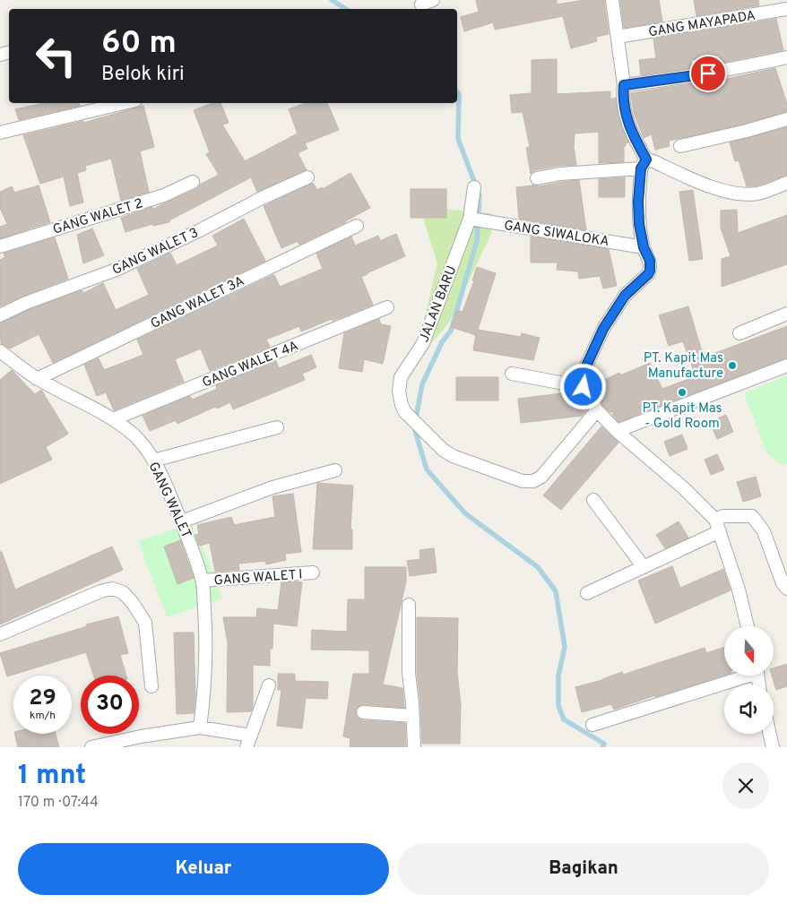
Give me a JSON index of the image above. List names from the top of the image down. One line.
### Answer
{"streets":{"street":["GANG MAYAPADA","GANG WALET 2","GANG SIWALOKA","GANG WALET 3","GANG WALET 3A","JALAN BARU","GANG WALET 4A","GANG WALET","GANG WALET I"]},"crossings":[["GANG SIWALOKA","JALAN BARU"],["GANG WALET 3A","GANG WALET"],["GANG WALET 4A","GANG WALET"],["GANG WALET","GANG WALET I"]],"places":["PT. Kapit Mas Manufacture","PT. Kapit Mas - Gold Room"],"north":"bottom","page":{"turn":["60 m","Belok kiri"],"speed":"29 km/h","limit":"30","heading":["1 mnt","170 m · 07:44"],"buttons":["Keluar","Bagikan"]}}
